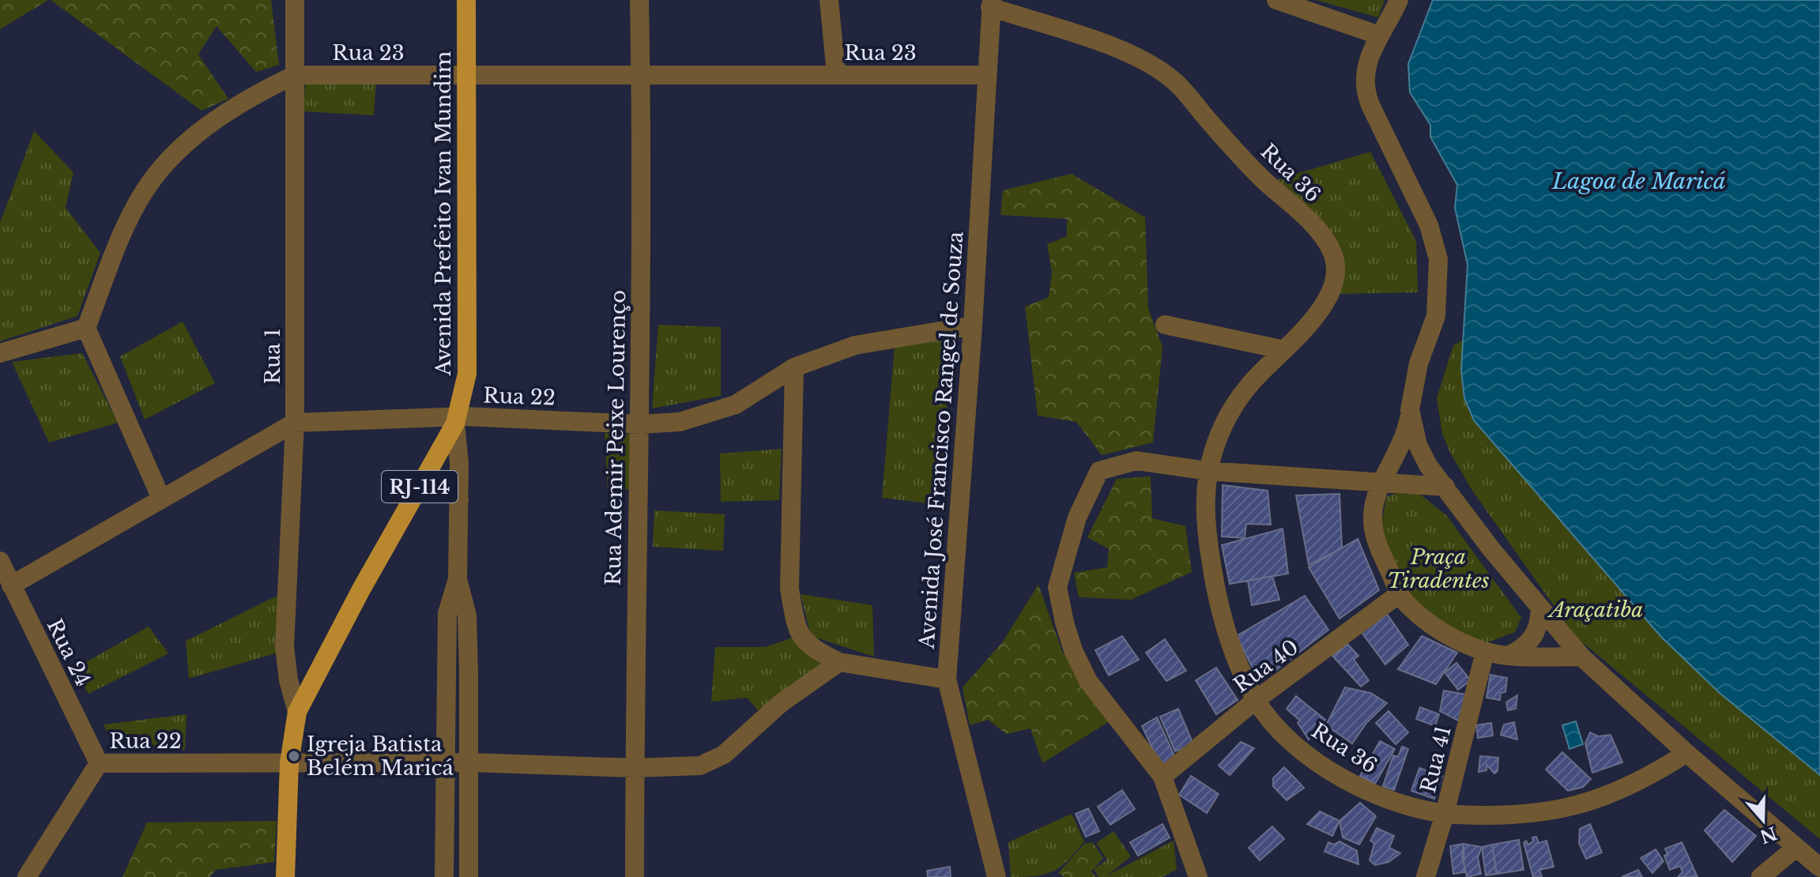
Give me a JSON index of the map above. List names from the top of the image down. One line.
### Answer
{"streets":{"main road":["Avenida Prefeito Ivan Mundim","RJ-114"],"street":["Rua 23","Rua 36","Rua 1","Rua 22","Rua Ademir Peixe Lourenço","Avenida José Francisco Rangel de Souza","Rua 24","Rua 40","Rua 41"]},"crossings":[["Rua 23","Avenida Prefeito Ivan Mundim"],["Rua 23","Rua 1"],["Rua 23","Rua Ademir Peixe Lourenço"],["Rua 23","Avenida José Francisco Rangel de Souza"],["Rua 36","Avenida José Francisco Rangel de Souza"],["Rua 36","Rua 40"],["Rua 36","Rua 41"],["Avenida Prefeito Ivan Mundim","Rua 1"],["Avenida Prefeito Ivan Mundim","Rua 22"],["Rua 1","Rua 22"],["Rua 22","Rua Ademir Peixe Lourenço"],["Rua 22","Avenida José Francisco Rangel de Souza"],["Rua 22","Rua 24"]],"water":["Lagoa de Maricá"],"parks":["Praça Tiradentes","Araçatiba"],"places":["Igreja Batista Belém Maricá"],"north":"bottom"}
